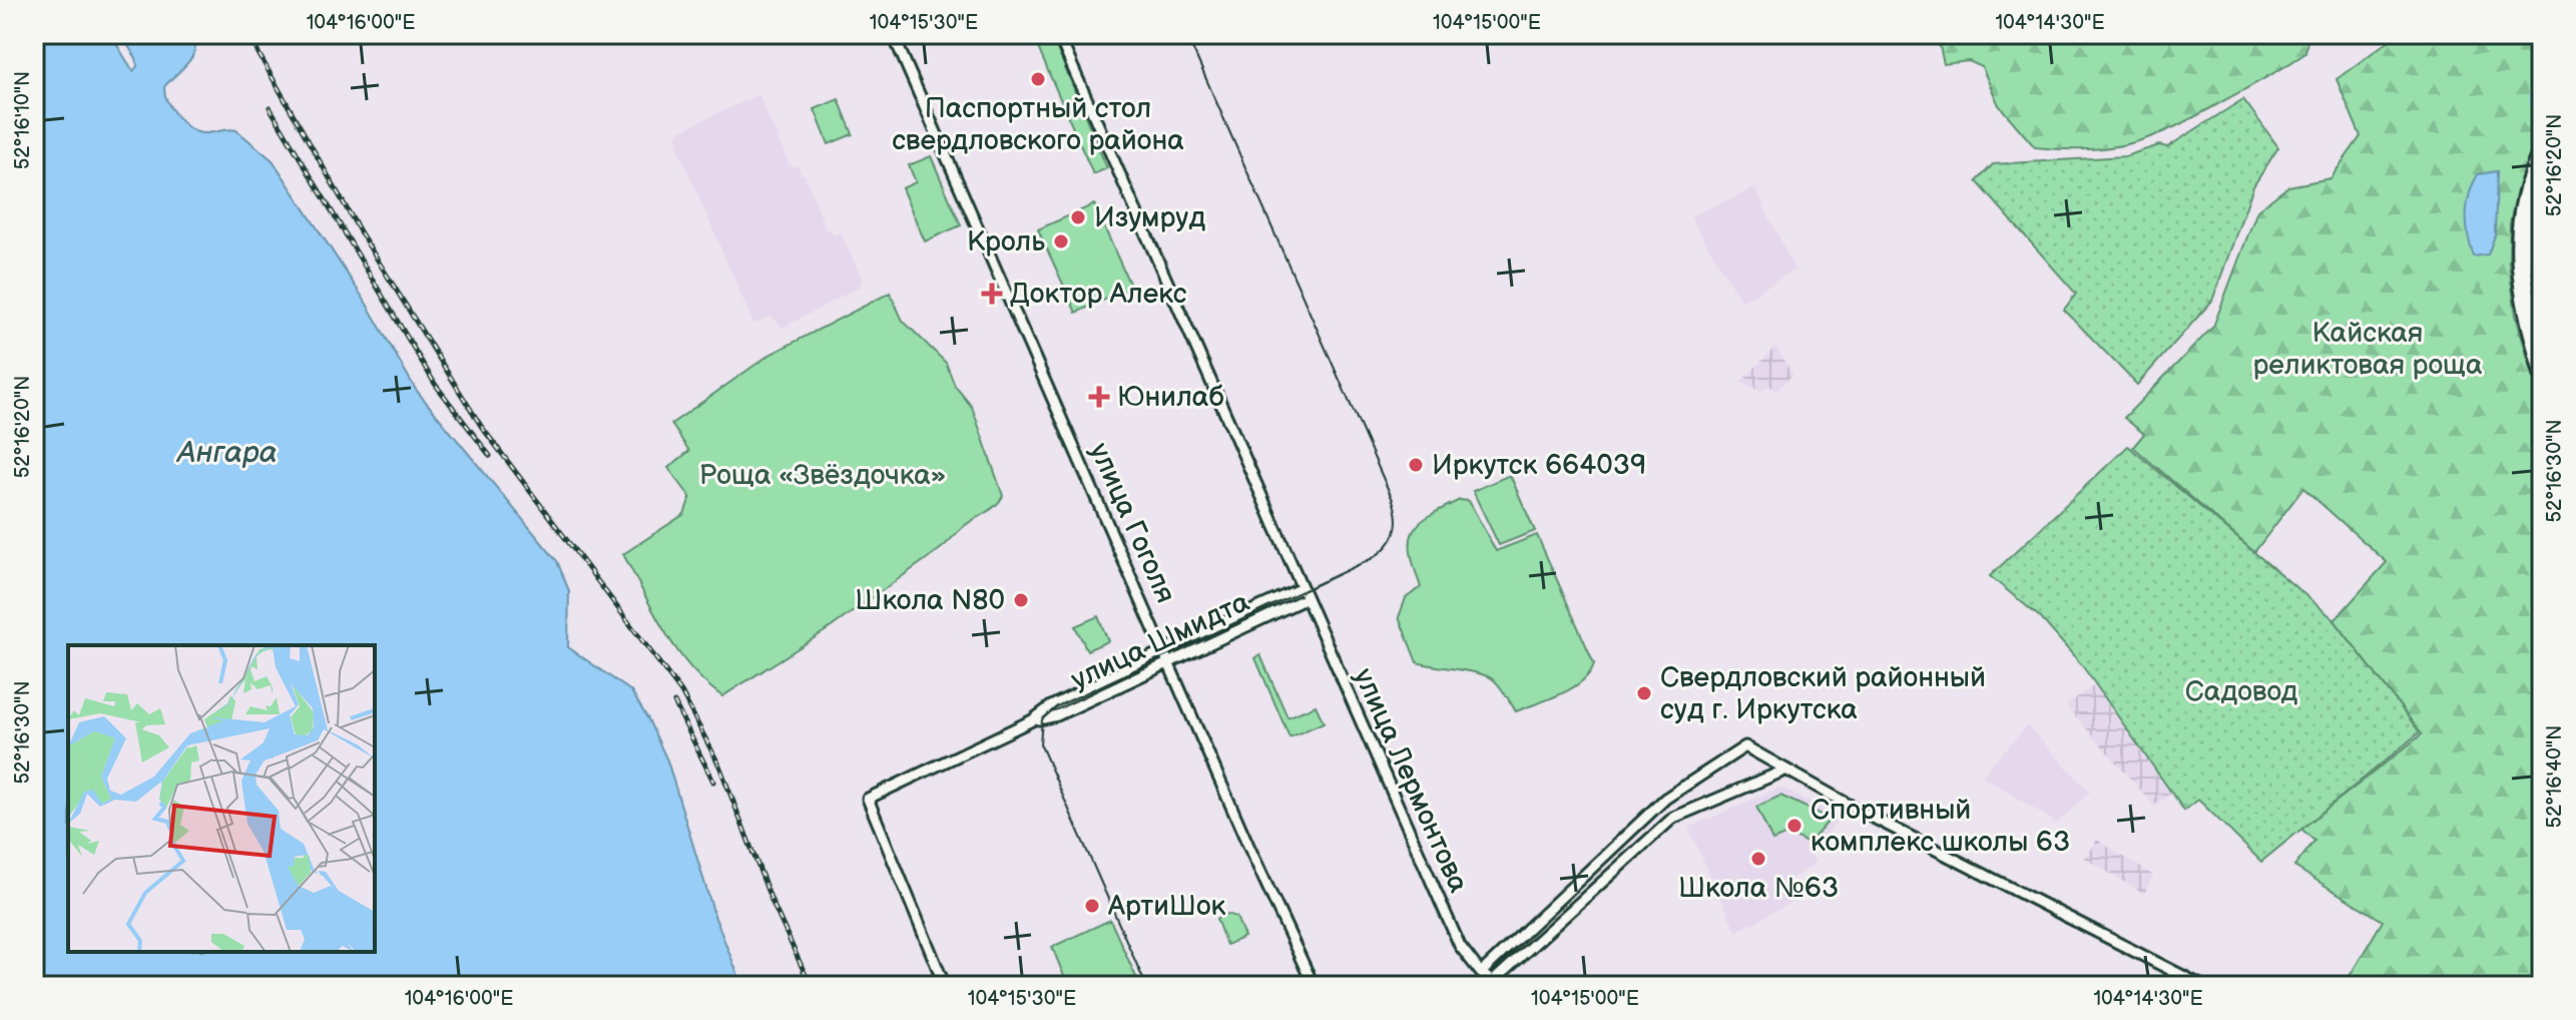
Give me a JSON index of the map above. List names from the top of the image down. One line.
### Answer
{"streets":{"street":["улица Гоголя","улица Шмидта","улица Лермонтова"]},"crossings":[["улица Гоголя","улица Шмидта"],["улица Шмидта","улица Лермонтова"]],"water":["Ангара"],"parks":["Кайская реликтовая роща","Роща «Звёздочка»","Садовод"],"places":{"other":["Паспортный стол свердловского района","Изумруд","Кроль","Иркутск 664039","Школа N80","Свердловский районный суд г. Иркутска","Спортивный комплекс школы 63","Школа №63","АртиШок"],"health":["Доктор Алекс","Юнилаб"]},"coordinates":["104°16'00\"E","104°15'30\"E","104°15'00\"E","104°14'30\"E","52°16'10\"N","52°16'20\"N","52°16'30\"N","52°16'40\"N"]}
